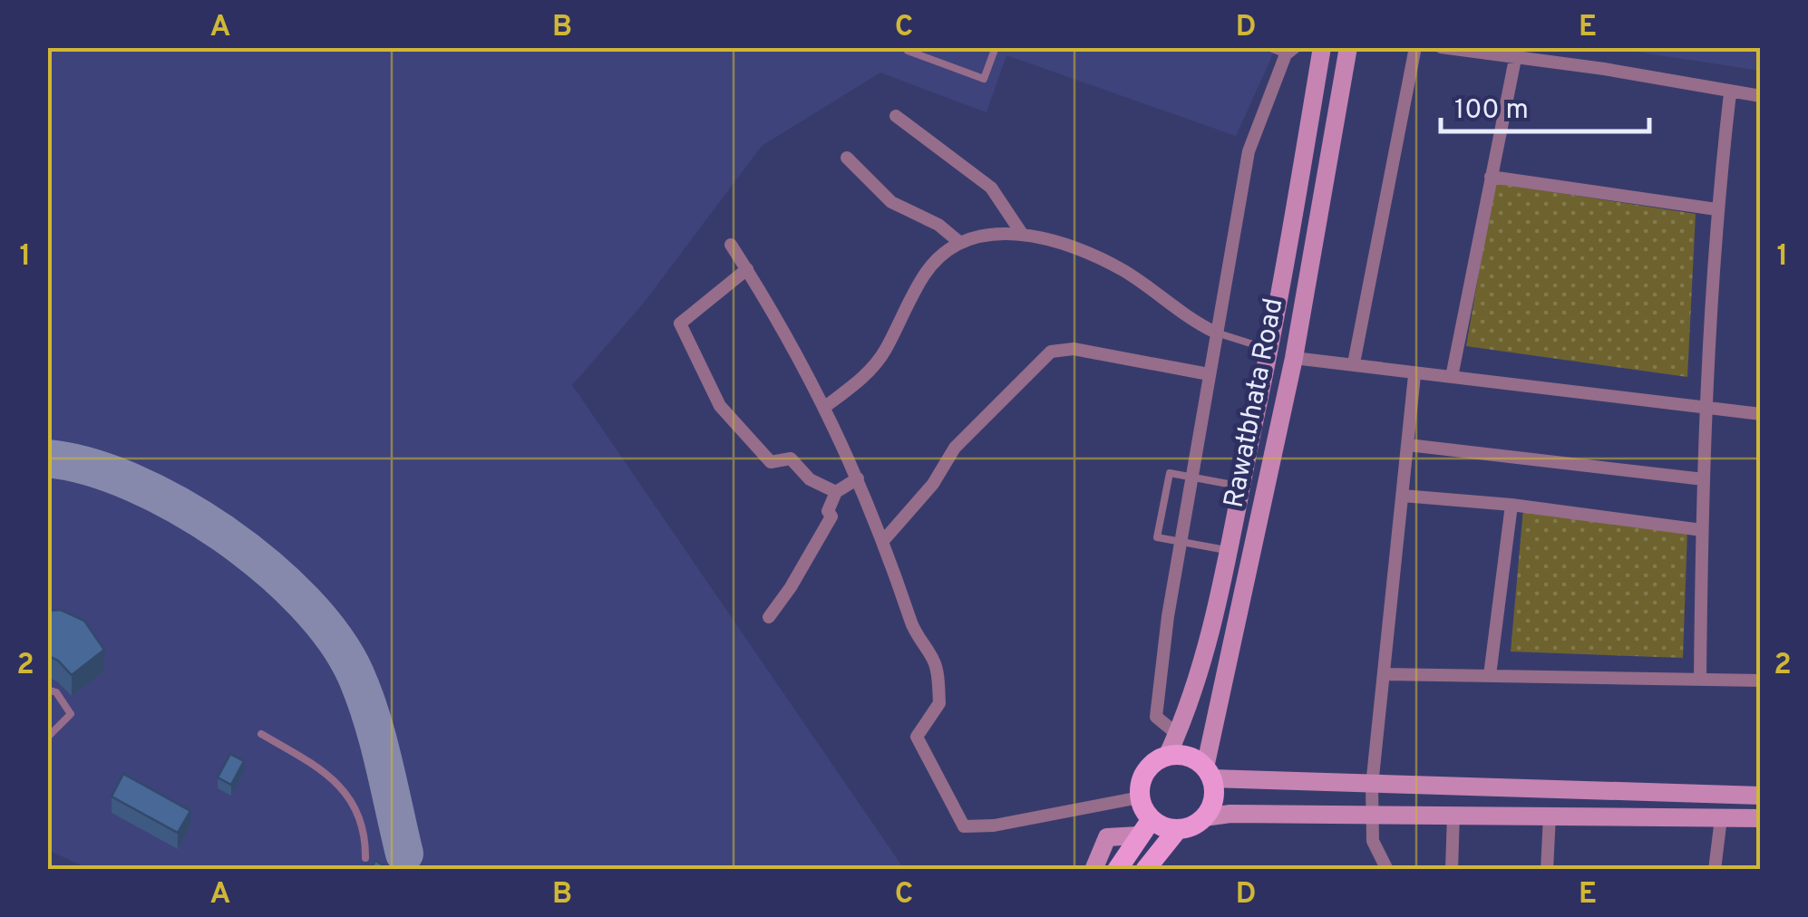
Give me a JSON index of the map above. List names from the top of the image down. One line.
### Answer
{"streets":{"main road":["Rawatbhata Road"]},"scale_bar":"100 m","grid":{"columns":["A","B","C","D","E"],"rows":["1","2"]}}
